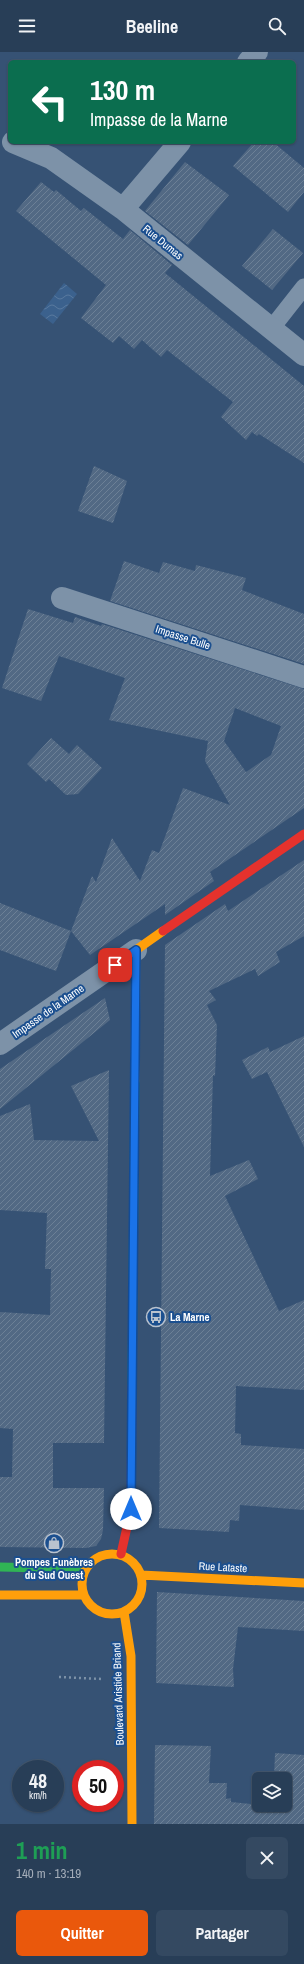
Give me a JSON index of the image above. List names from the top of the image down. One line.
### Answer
{"streets":{"main road":["Rue Lataste","Boulevard Aristide Briand"],"street":["Rue Dumas","Impasse Bulle","Impasse de la Marne"]},"crossings":[["Rue Lataste","Boulevard Aristide Briand"]],"places":{"bus stop":["La Marne"],"shop":["Pompes Funèbres du Sud Ouest"]},"page":{"header":"Beeline","turn":["130 m","Impasse de la Marne"],"speed":"48 km/h","limit":"50","heading":["1 min","140 m · 13:19"],"buttons":["Quitter","Partager"]}}
